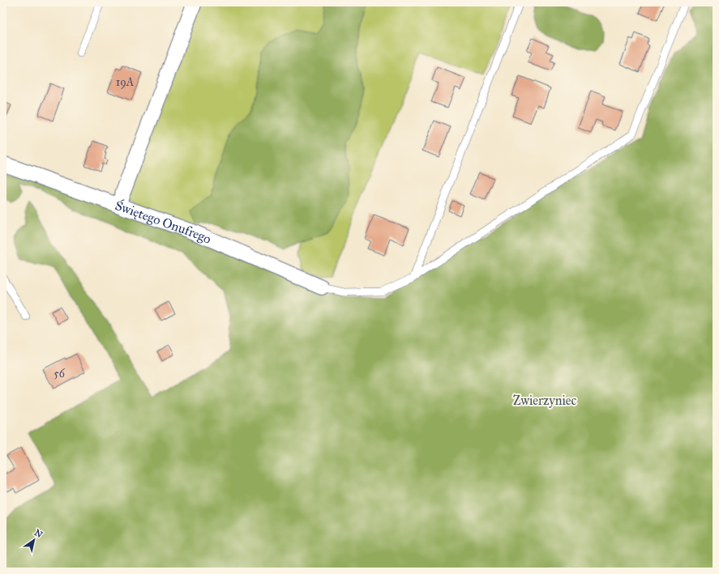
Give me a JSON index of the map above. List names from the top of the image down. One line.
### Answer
{"streets":{"street":["Świętego Onufrego"]},"parks":["Zwierzyniec"],"house_numbers":["19A","56"],"north":"top right"}
